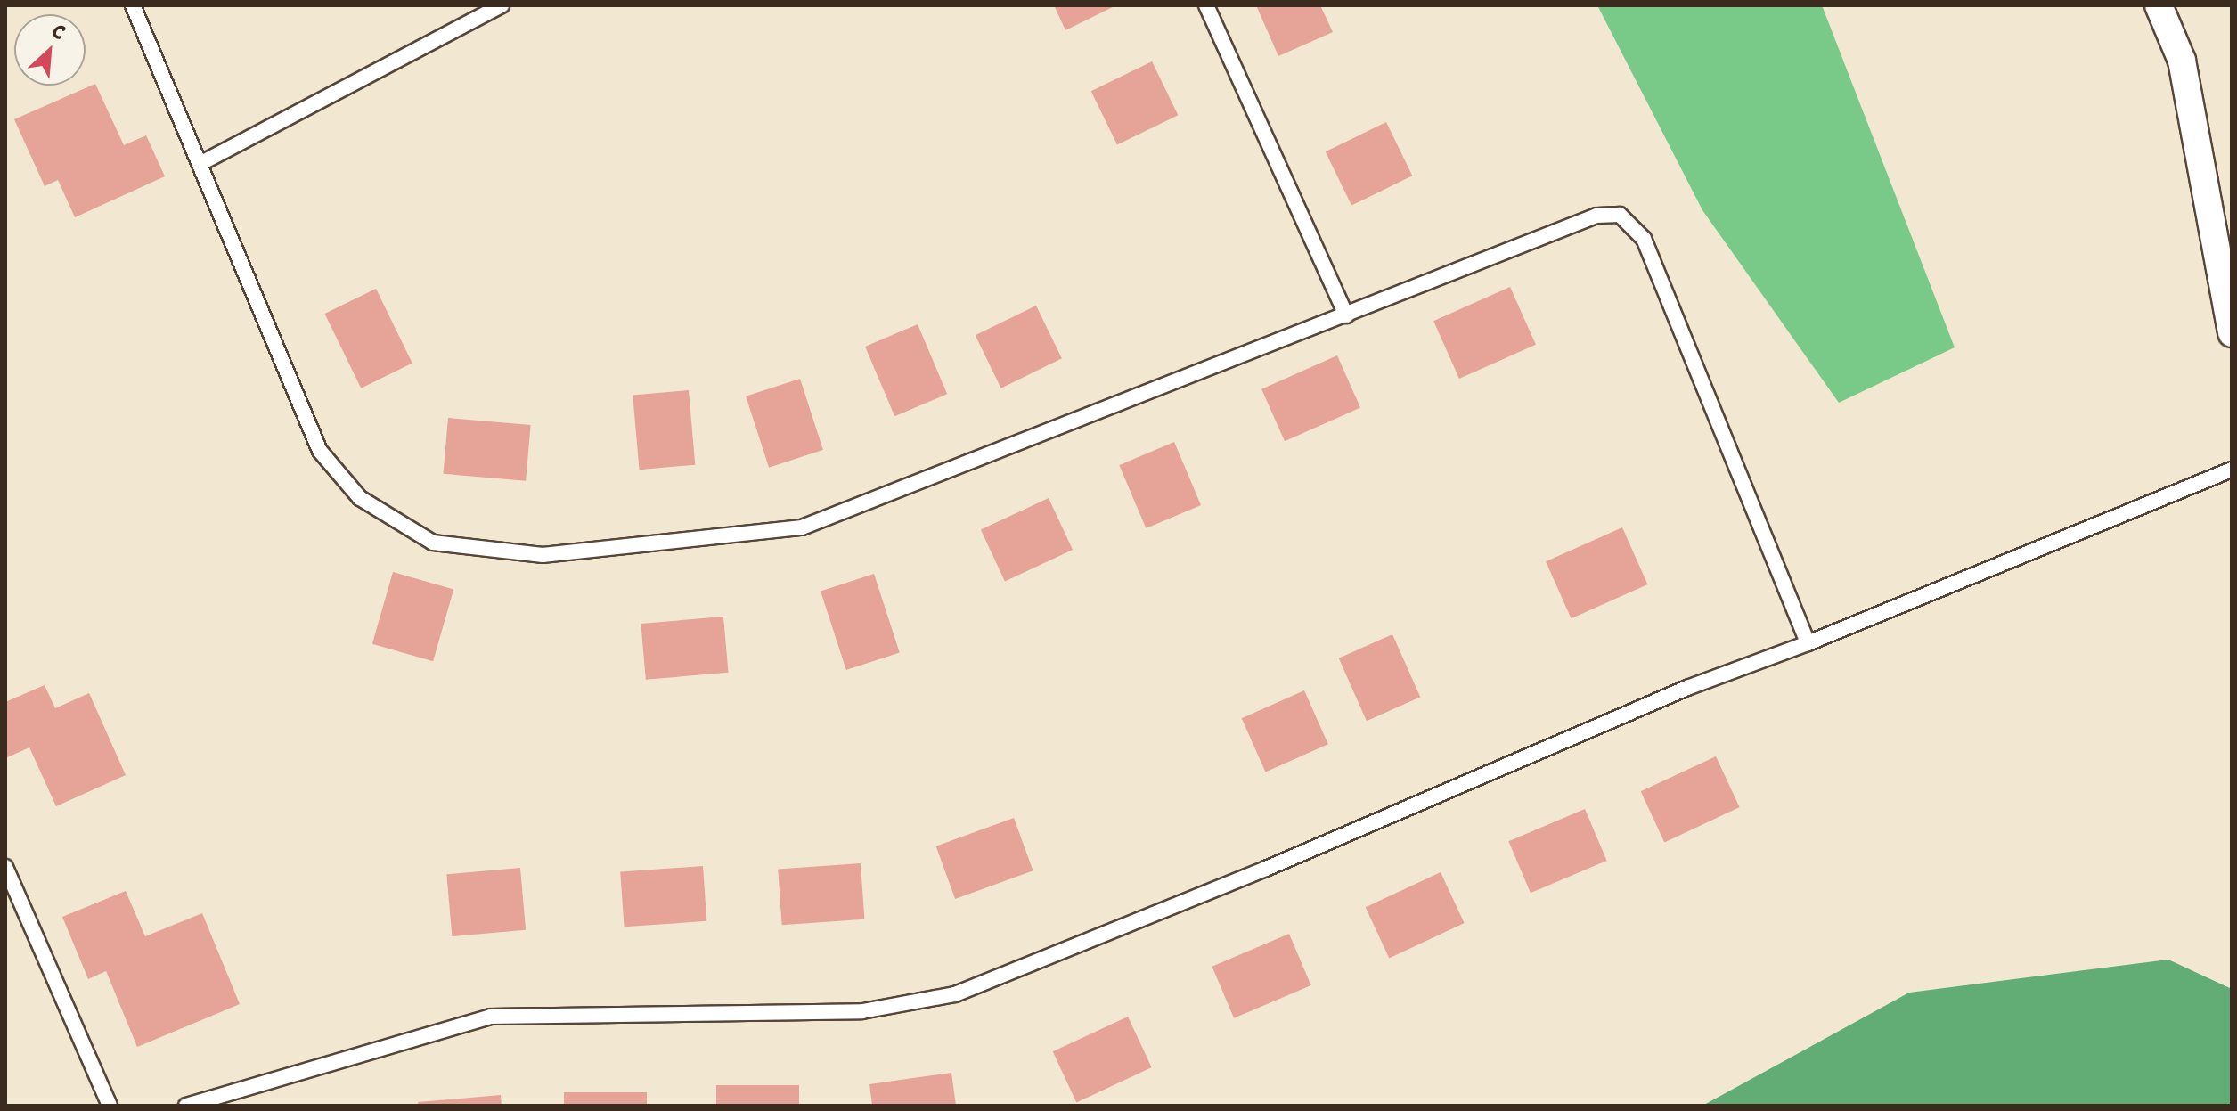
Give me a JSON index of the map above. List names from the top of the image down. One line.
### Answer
{"north":"top right"}
